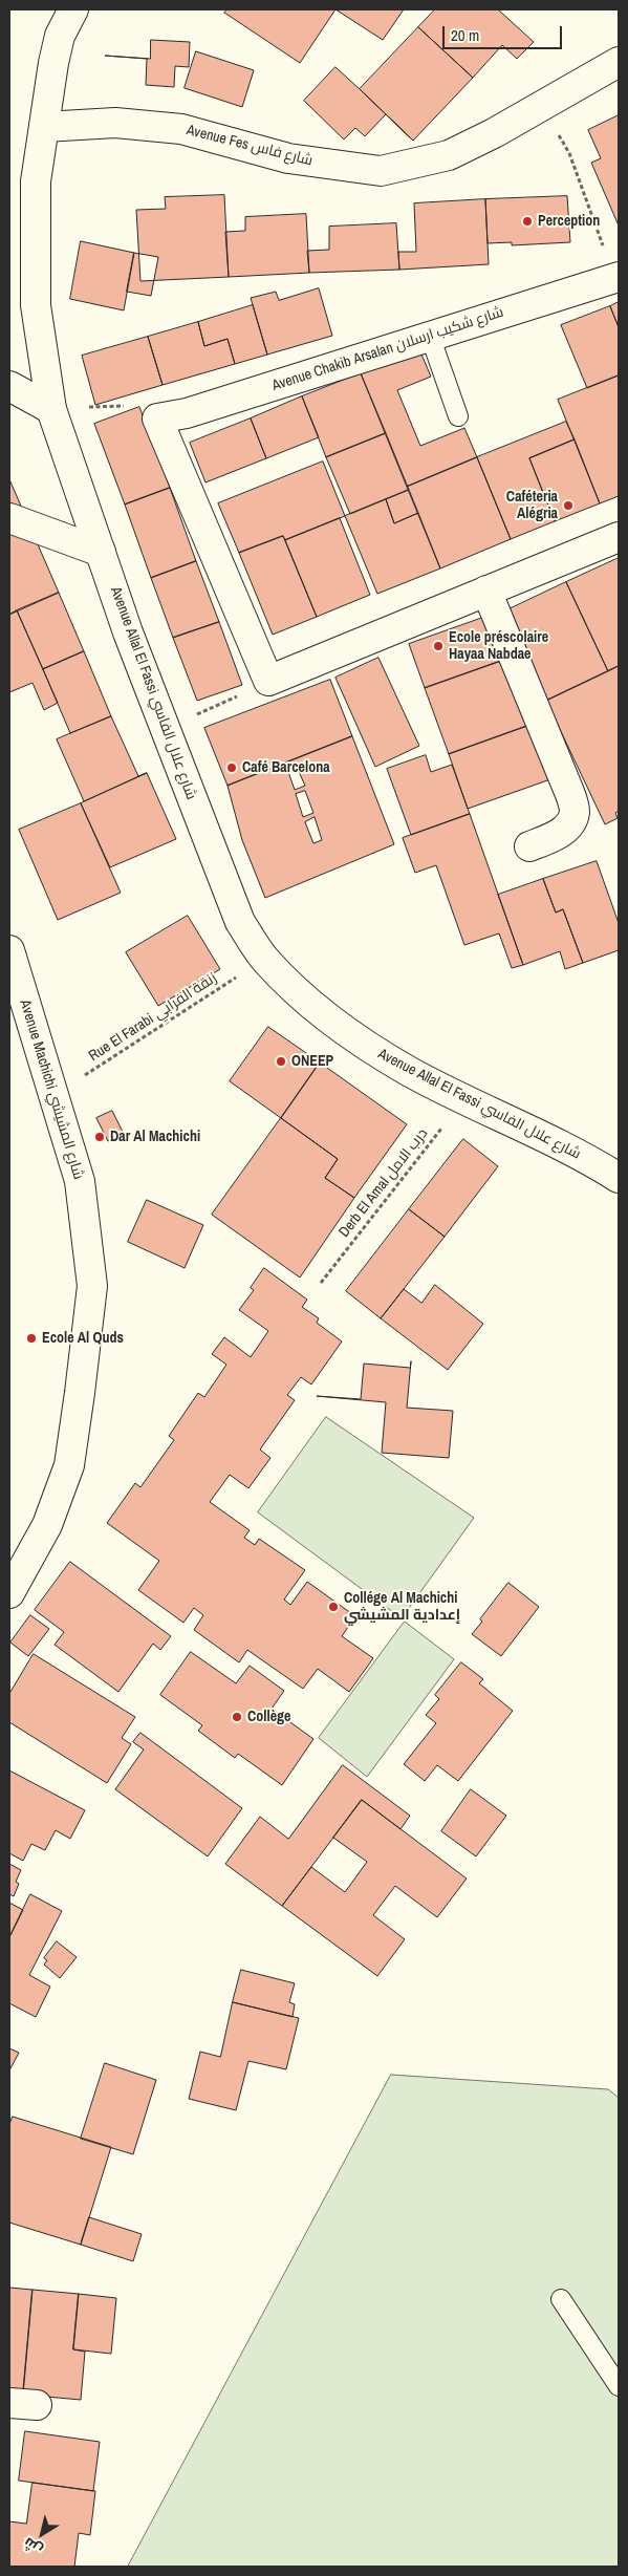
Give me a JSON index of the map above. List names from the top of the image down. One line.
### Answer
{"streets":{"street":["Avenue Fes شارع فاس","Avenue Chakib Arsalan شارع شكيب ارسلان","Avenue Allal El Fassi شارع علال الفاسي","Avenue Machichi شارع المشيشي"],"path":["Rue El Farabi زنقة الفرابي","Derb El Amal درب الامل"]},"crossings":[["Avenue Fes شارع فاس","Avenue Allal El Fassi شارع علال الفاسي"],["Avenue Allal El Fassi شارع علال الفاسي","Rue El Farabi زنقة الفرابي"],["Avenue Allal El Fassi شارع علال الفاسي","Derb El Amal درب الامل"],["Rue El Farabi زنقة الفرابي","Avenue Machichi شارع المشيشي"]],"places":["Perception","Caféteria Alégria","Ecole préscolaire Hayaa Nabdae","Café Barcelona","ONEEP","Dar Al Machichi","Ecole Al Quds","Collége Al Machichi إعدادية المشيشي","Collège"],"scale_bar":"20 m","north":"bottom left"}
